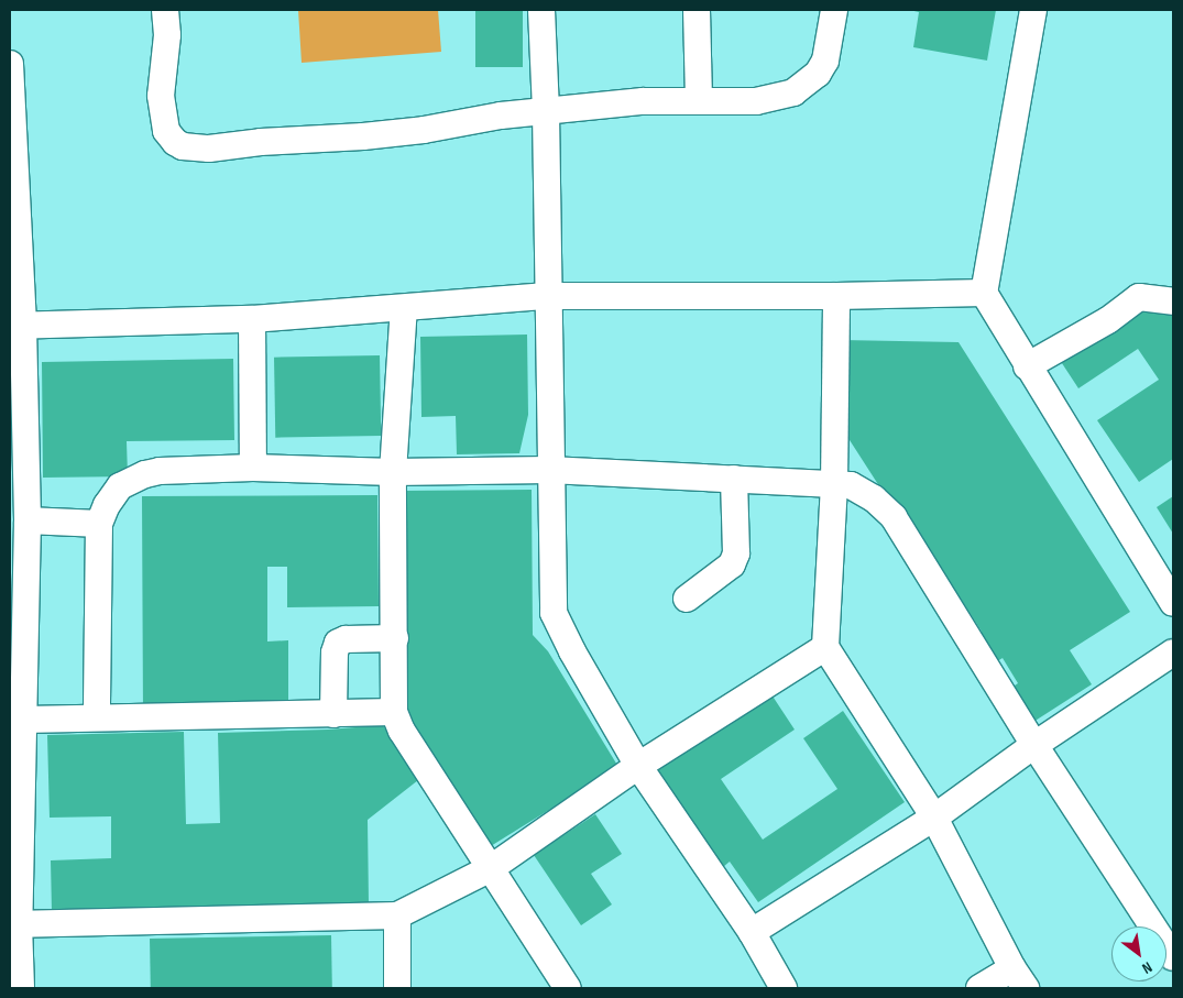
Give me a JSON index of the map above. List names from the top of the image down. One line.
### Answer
{"north":"bottom right"}
